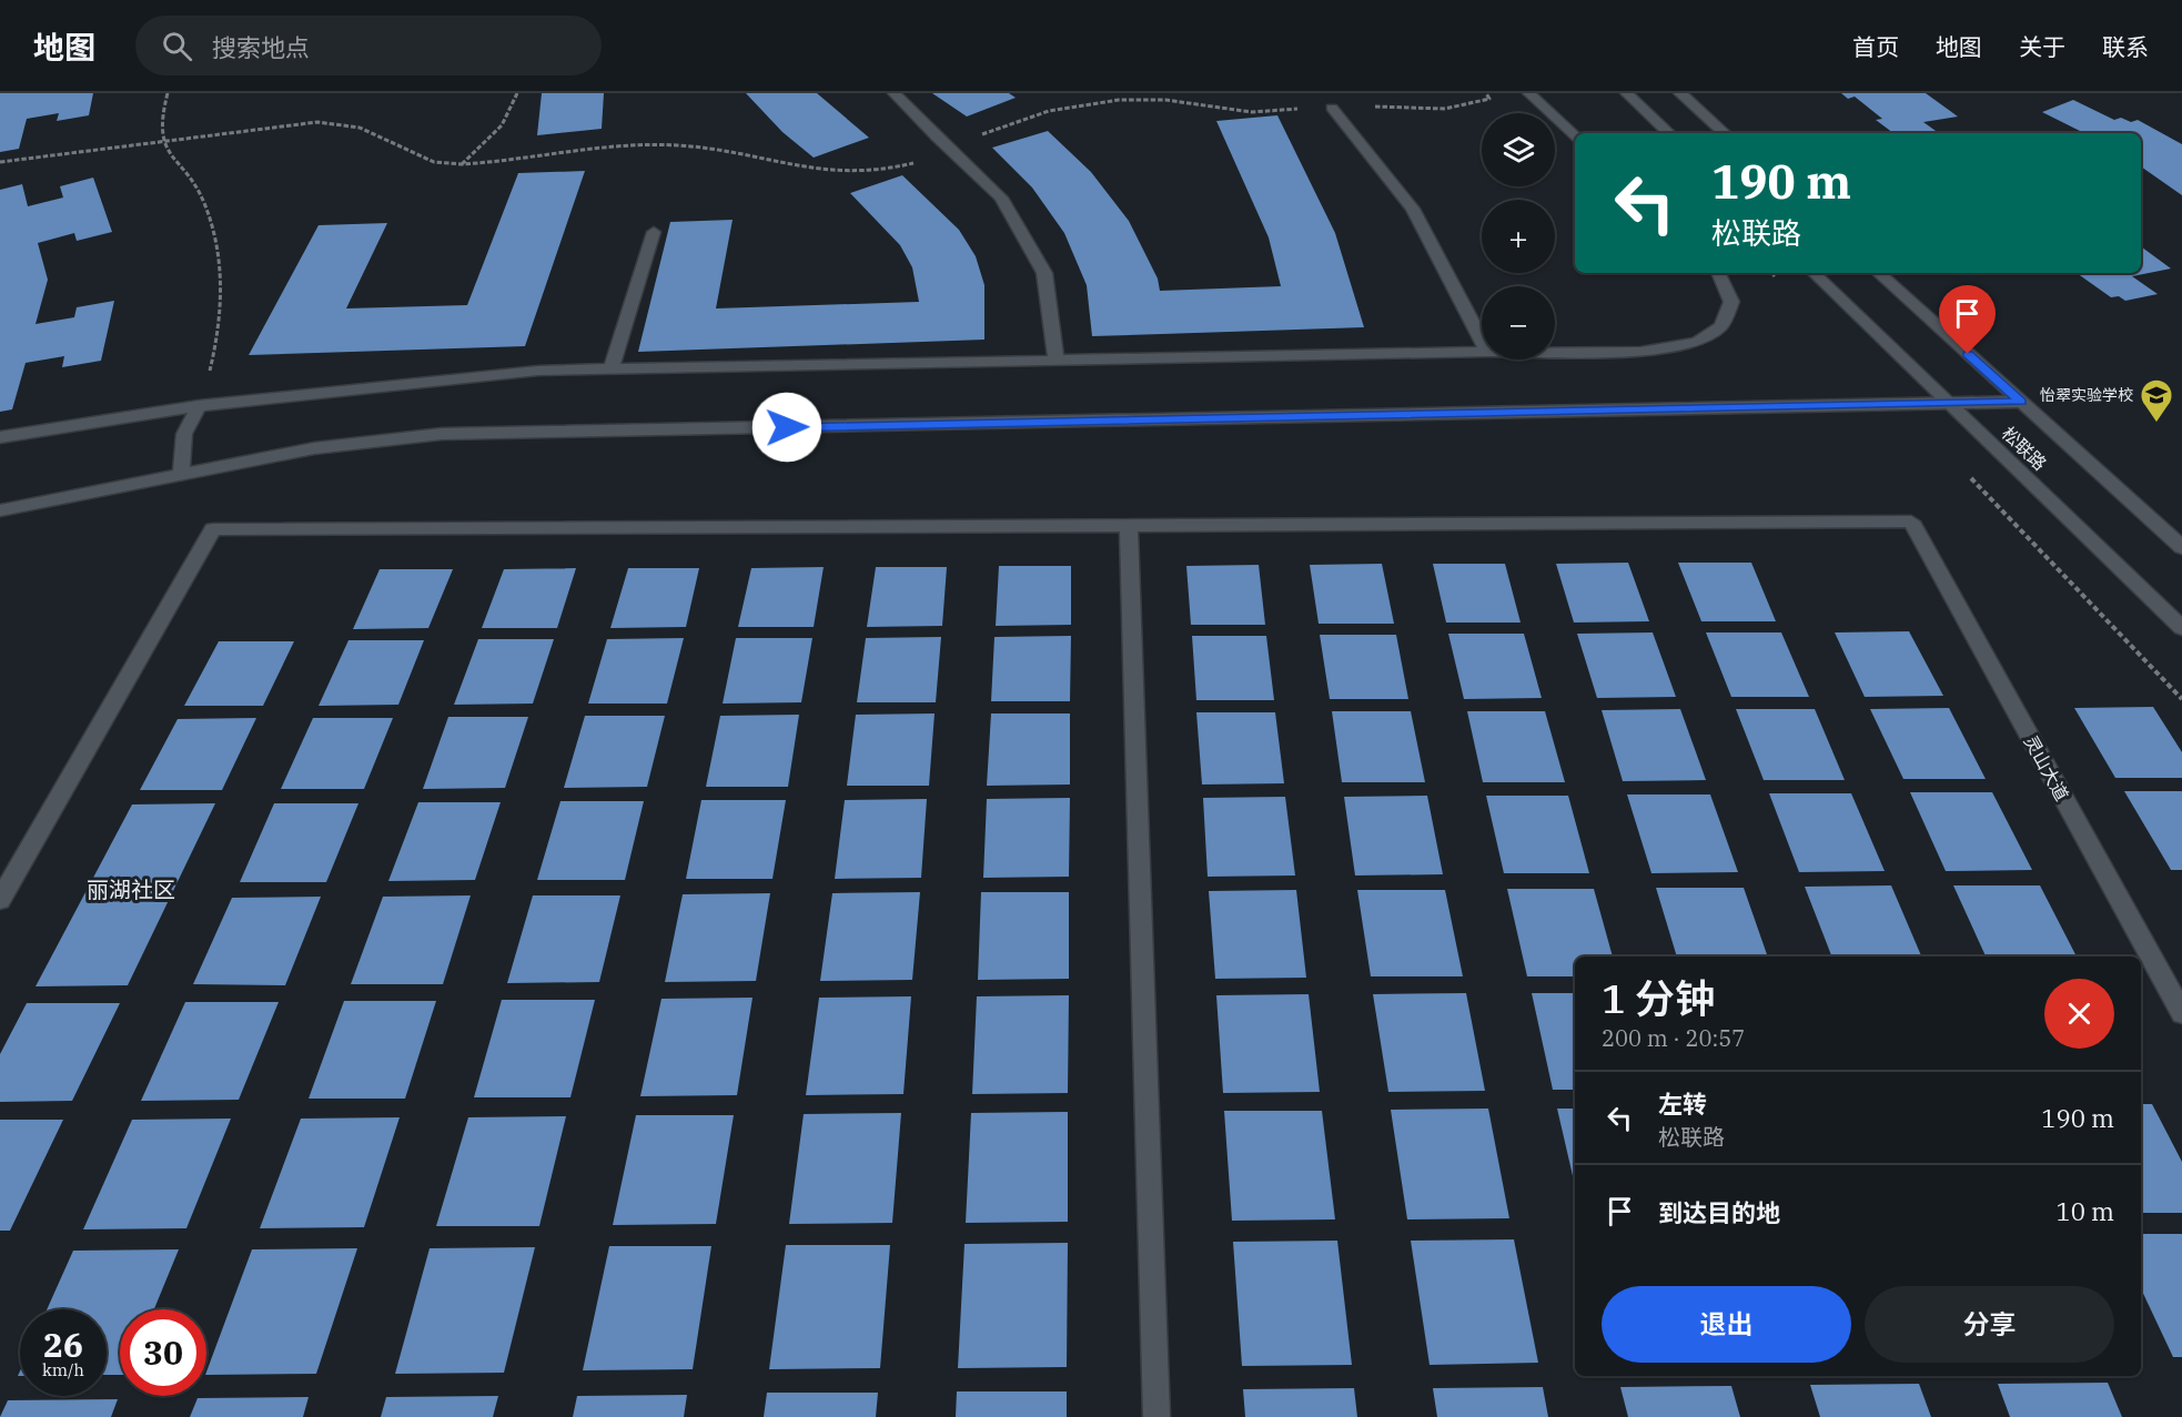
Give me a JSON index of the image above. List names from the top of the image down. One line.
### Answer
{"streets":{"street":["松联路","灵山大道"]},"districts":["丽湖社区"],"places":{"school or university":["怡翠实验学校"]},"page":{"header":"地图","search":"搜索地点","nav":["首页","地图","关于","联系"],"map_buttons":["+","−"],"turn":["190 m","松联路"],"heading":["1 分钟","200 m · 20:57"],"list":[{"name":"左转","note":"松联路","value":"190 m"},{"name":"到达目的地","value":"10 m"}],"buttons":["退出","分享"],"speed":"26 km/h","limit":"30"}}
